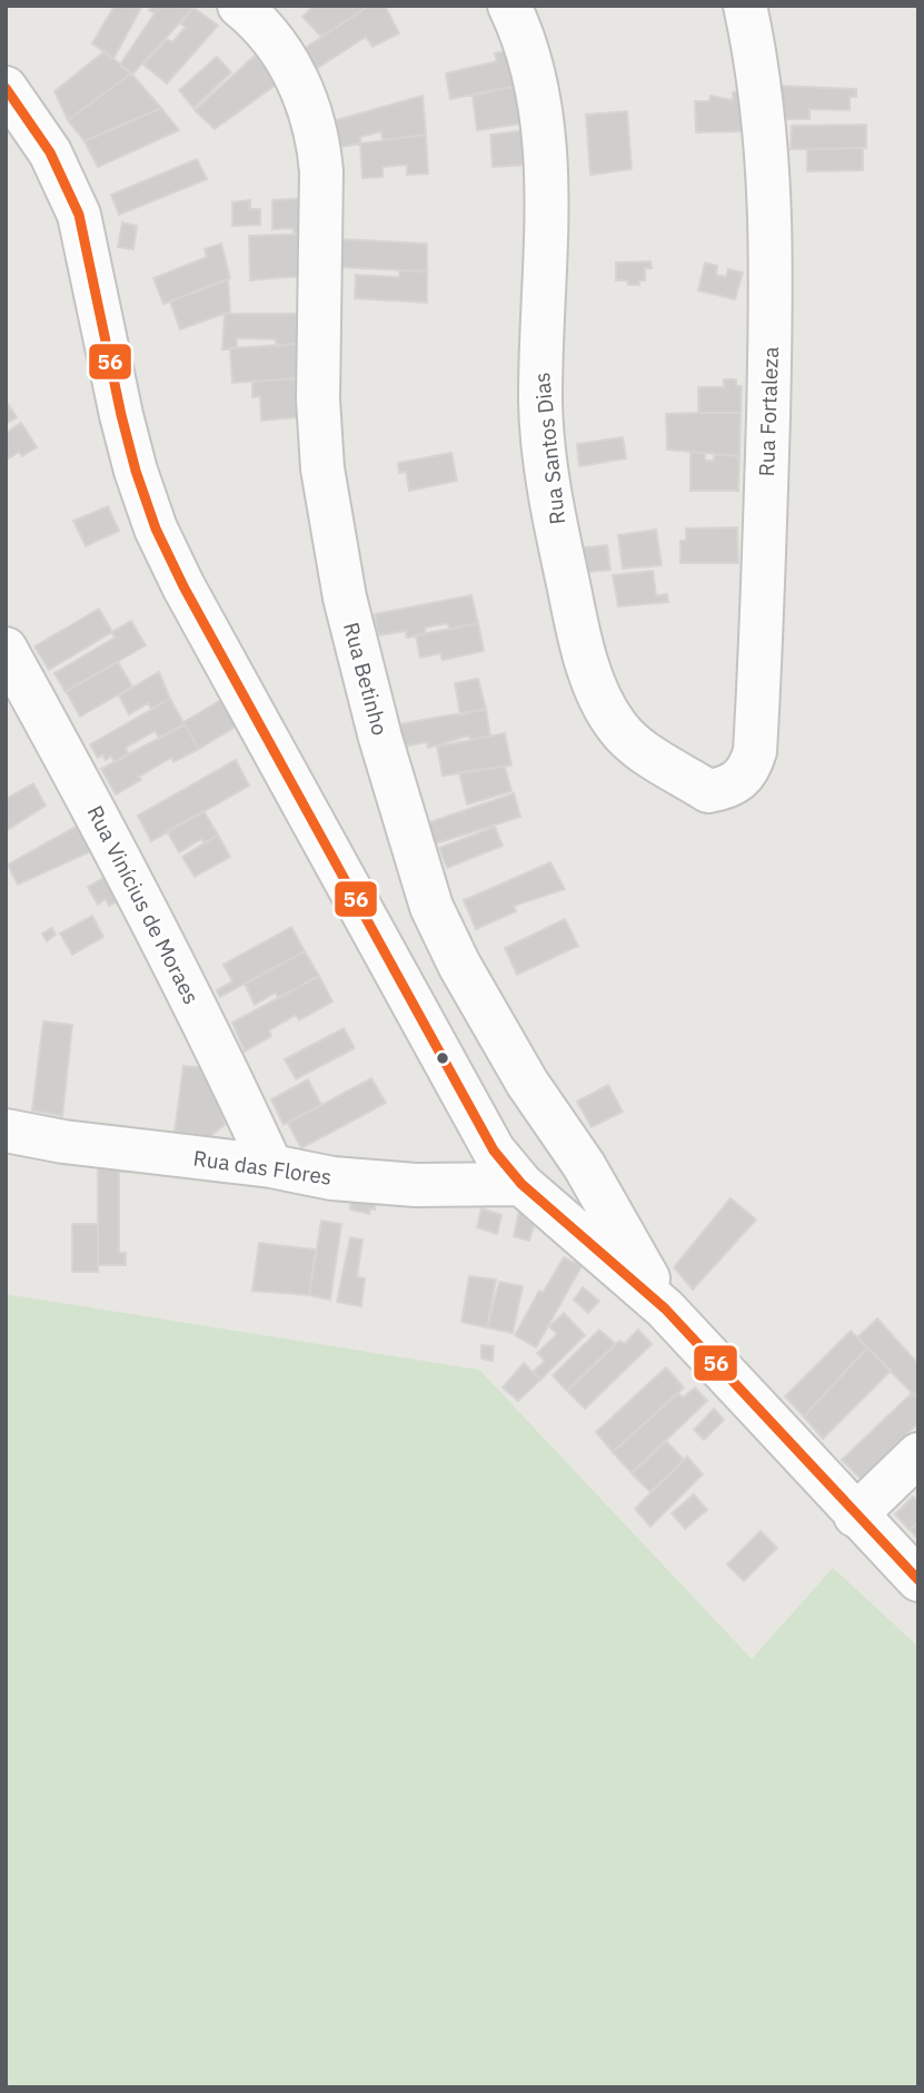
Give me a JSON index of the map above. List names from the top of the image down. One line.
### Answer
{"streets":{"street":["Rua Fortaleza","Rua Santos Dias","Rua Betinho","Rua Vinícius de Moraes","Rua das Flores"]},"crossings":[["Rua Fortaleza","Rua Santos Dias"],["Rua Vinícius de Moraes","Rua das Flores"]],"lines":["transit line 56"]}
